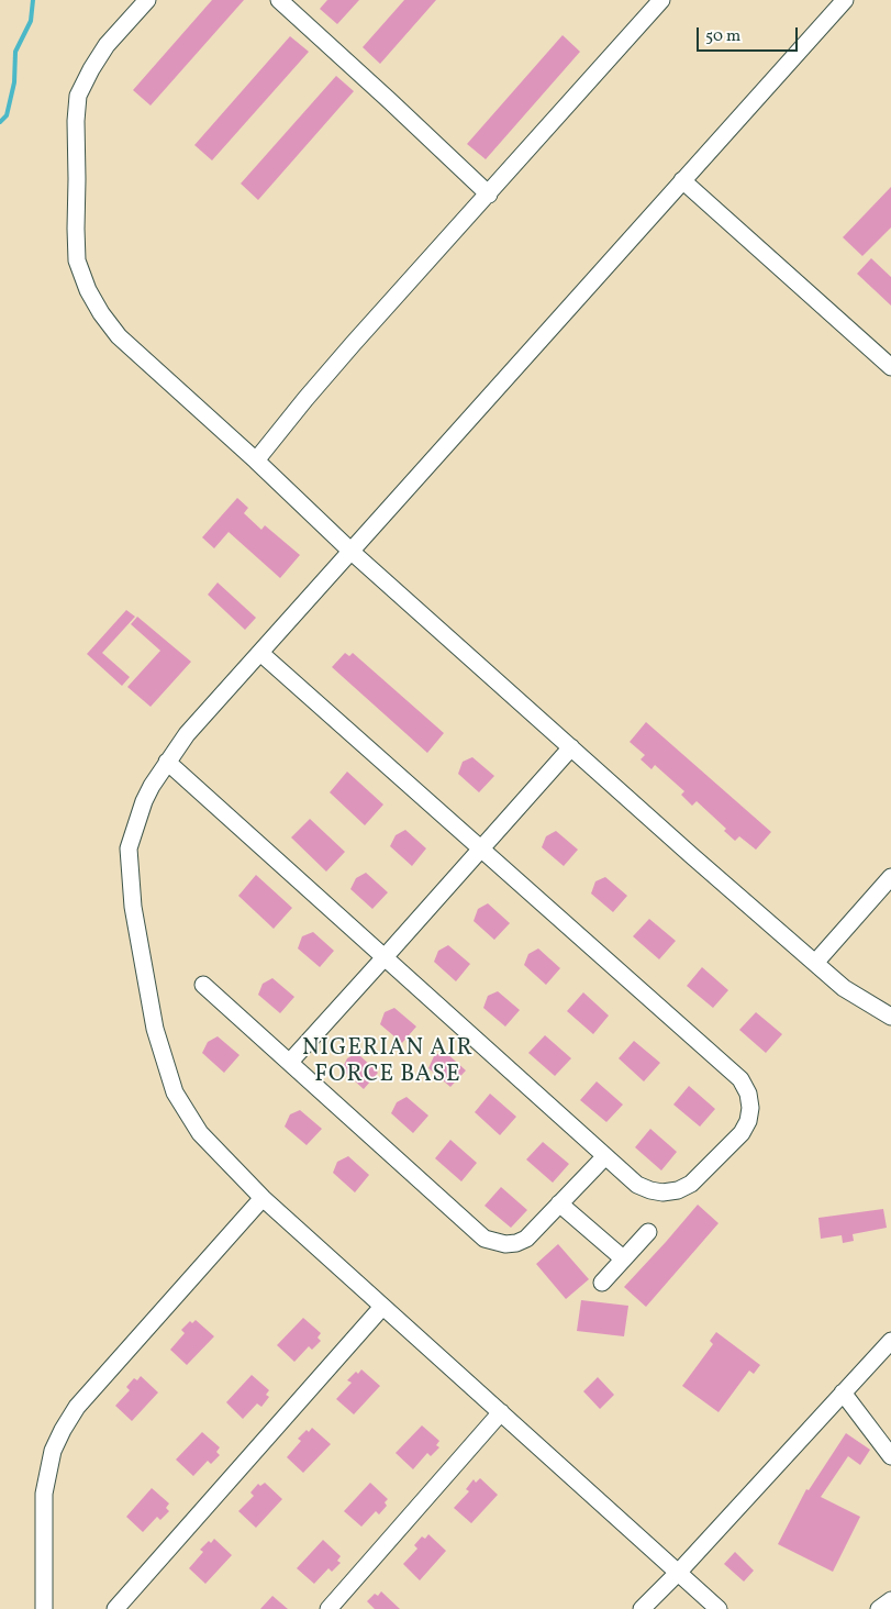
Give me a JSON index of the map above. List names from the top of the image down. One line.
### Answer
{"districts":["NIGERIAN AIR FORCE BASE"],"scale_bar":"50 m"}
